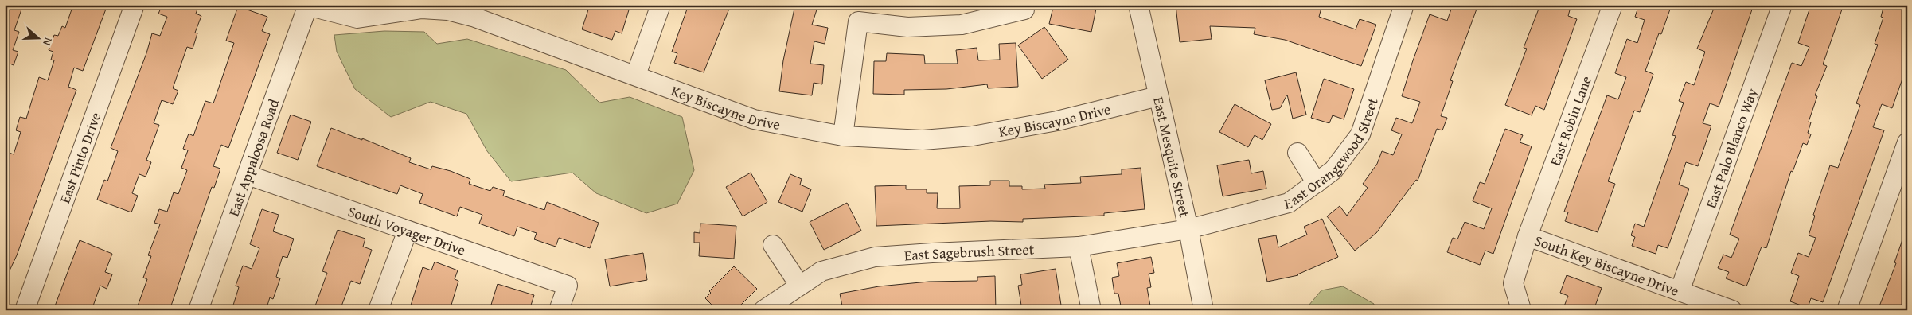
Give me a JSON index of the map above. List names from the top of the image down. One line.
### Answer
{"streets":{"street":["Key Biscayne Drive","East Robin Lane","East Palo Blanco Way","East Orangewood Street","East Pinto Drive","East Appaloosa Road","East Mesquite Street","South Voyager Drive","East Sagebrush Street","South Key Biscayne Drive"]},"crossings":[["Key Biscayne Drive","East Appaloosa Road"],["Key Biscayne Drive","East Mesquite Street"],["East Robin Lane","South Key Biscayne Drive"],["East Palo Blanco Way","South Key Biscayne Drive"],["East Orangewood Street","East Mesquite Street"],["East Orangewood Street","East Sagebrush Street"],["East Appaloosa Road","South Voyager Drive"],["East Mesquite Street","East Sagebrush Street"]],"north":"right"}
